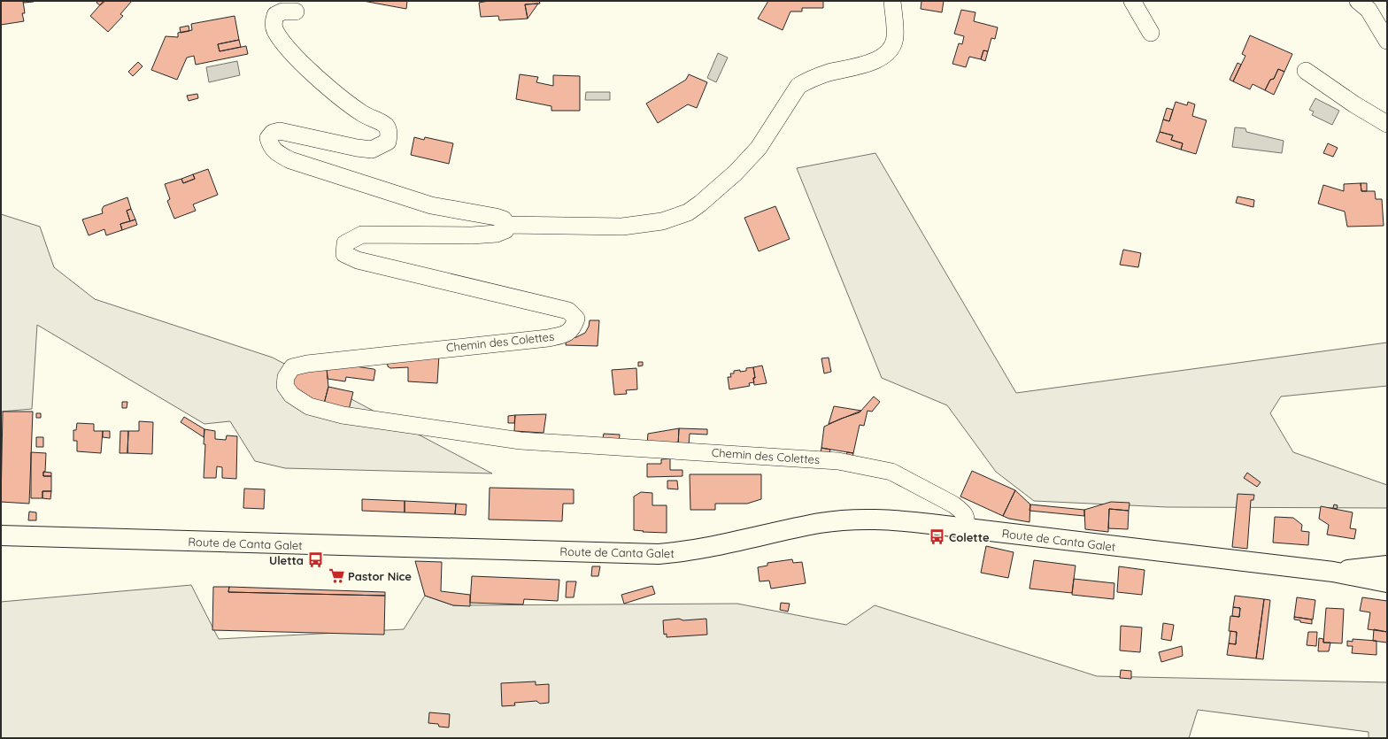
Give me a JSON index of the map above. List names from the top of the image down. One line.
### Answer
{"streets":{"main road":["Route de Canta Galet"],"street":["Chemin des Colettes"]},"crossings":[["Chemin des Colettes","Route de Canta Galet"]],"places":{"bus stop":["Colette","Uletta"],"supermarket":["Pastor Nice"]}}
